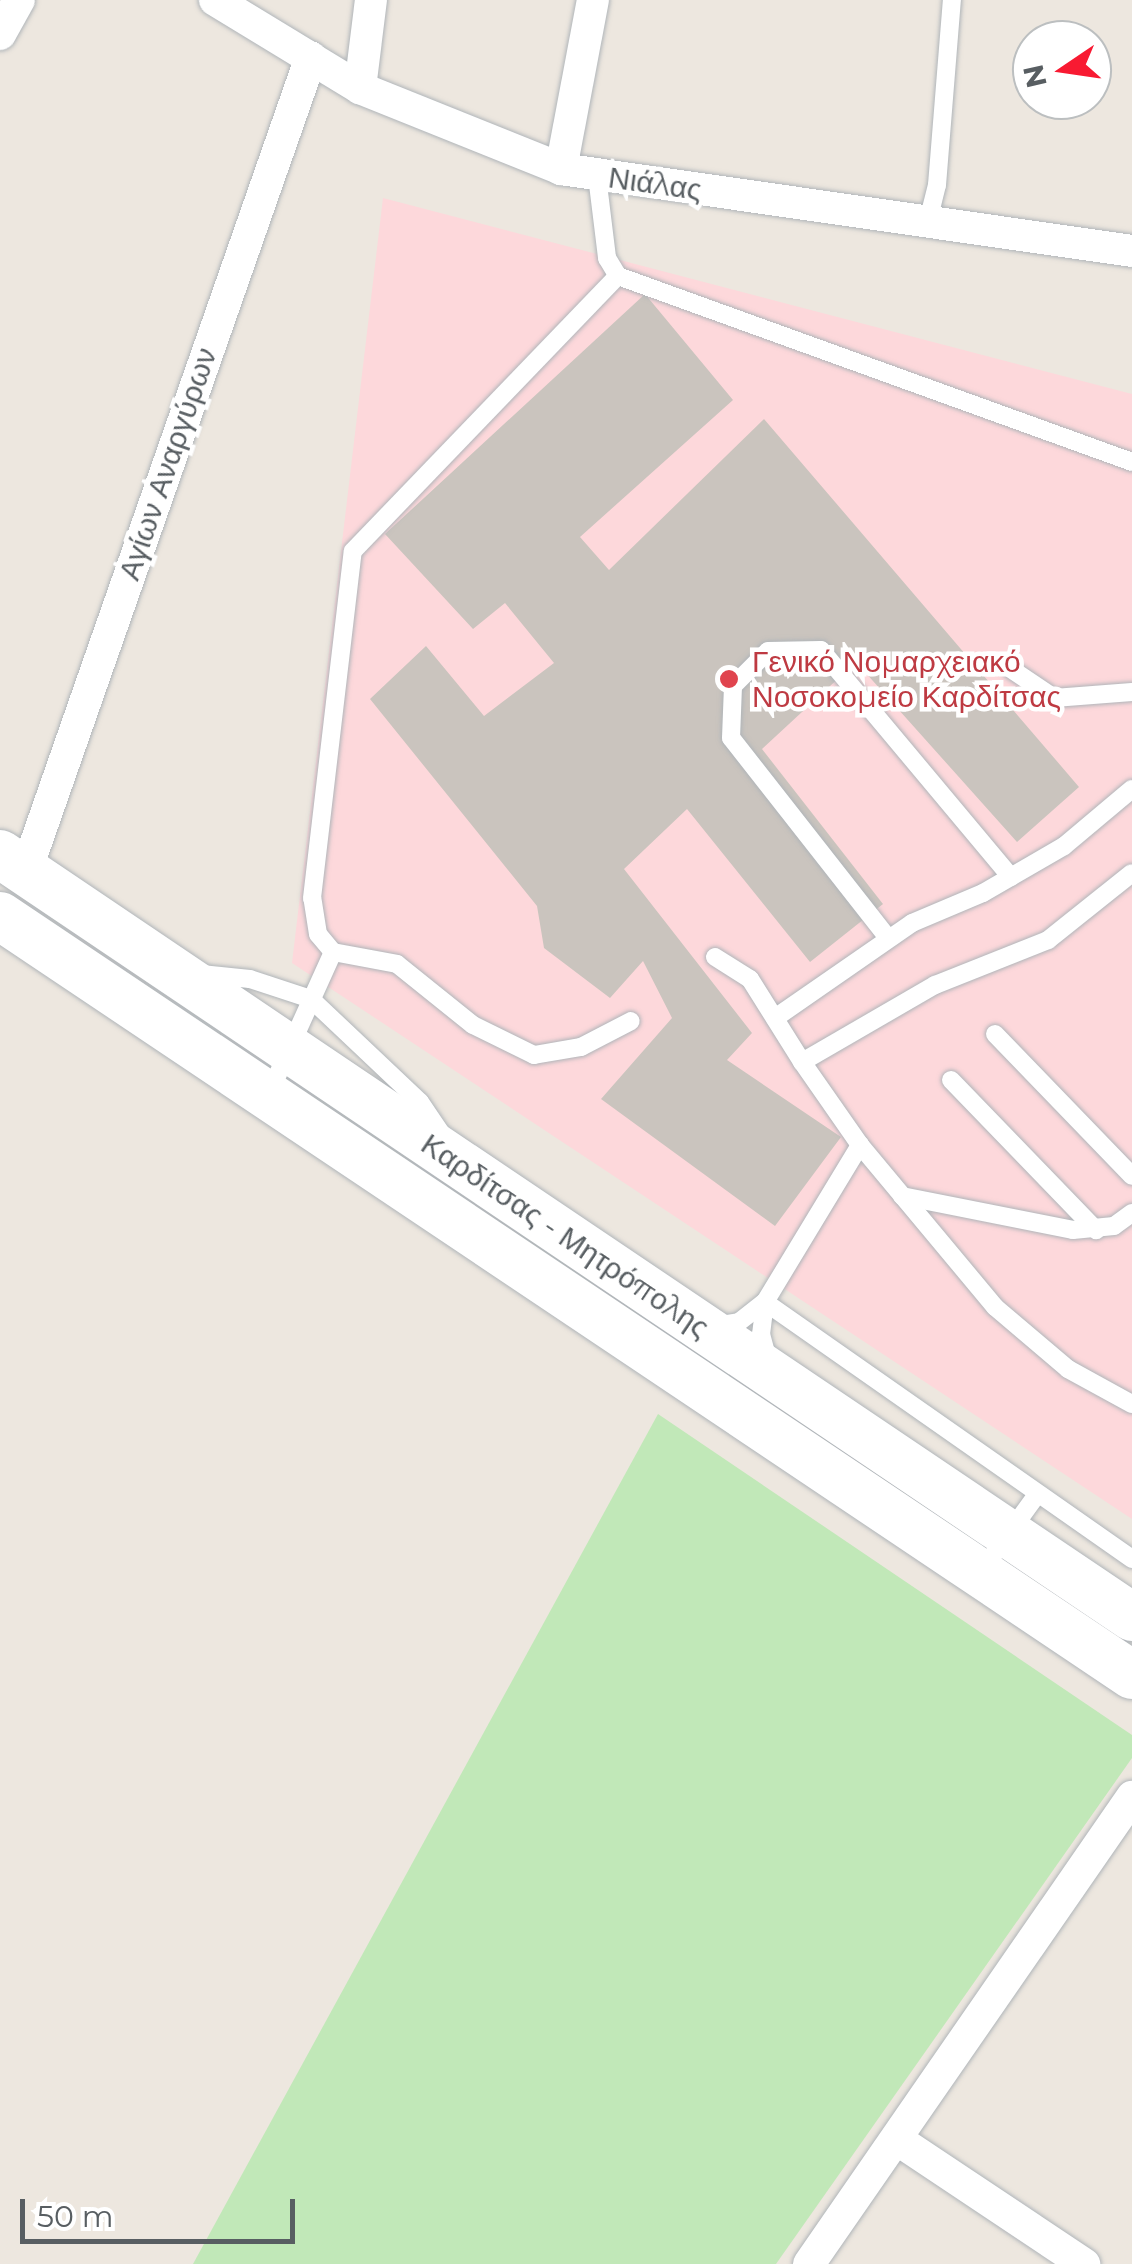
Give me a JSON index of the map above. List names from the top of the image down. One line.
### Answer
{"streets":{"main road":["Καρδίτσας - Μητρόπολης"],"street":["Νιάλας","Αγίων Αναργύρων"]},"crossings":[["Νιάλας","Αγίων Αναργύρων"],["Αγίων Αναργύρων","Καρδίτσας - Μητρόπολης"]],"places":["Γενικό Νομαρχειακό Νοσοκομείο Καρδίτσας"],"scale_bar":"50 m","north":"left"}
